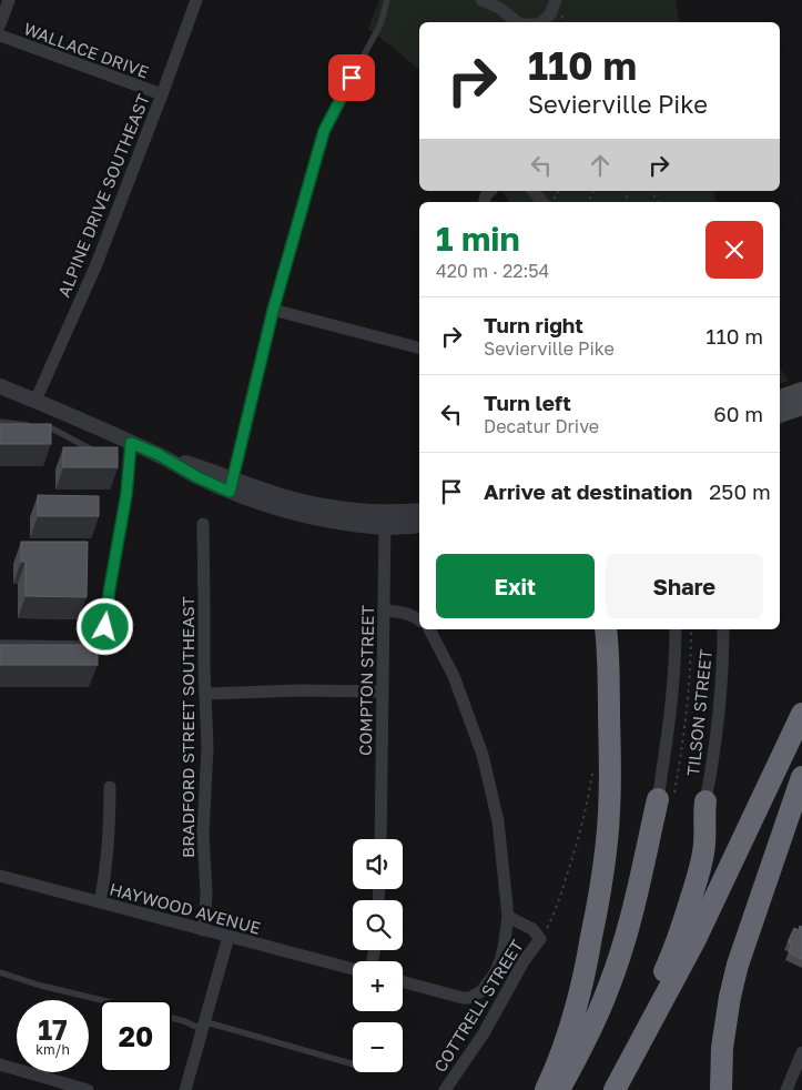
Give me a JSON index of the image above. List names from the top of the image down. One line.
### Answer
{"streets":{"street":["WALLACE DRIVE","ALPINE DRIVE SOUTHEAST","COMPTON STREET","TILSON STREET","BRADFORD STREET SOUTHEAST","HAYWOOD AVENUE","COTTRELL STREET"]},"crossings":[["WALLACE DRIVE","ALPINE DRIVE SOUTHEAST"],["BRADFORD STREET SOUTHEAST","HAYWOOD AVENUE"]],"page":{"turn":["110 m","Sevierville Pike"],"heading":["1 min","420 m · 22:54"],"list":[{"name":"Turn right","note":"Sevierville Pike","value":"110 m"},{"name":"Turn left","note":"Decatur Drive","value":"60 m"},{"name":"Arrive at destination","value":"250 m"}],"buttons":["Exit","Share"],"map_buttons":["+","−"],"speed":"17 km/h","limit":"20"}}
